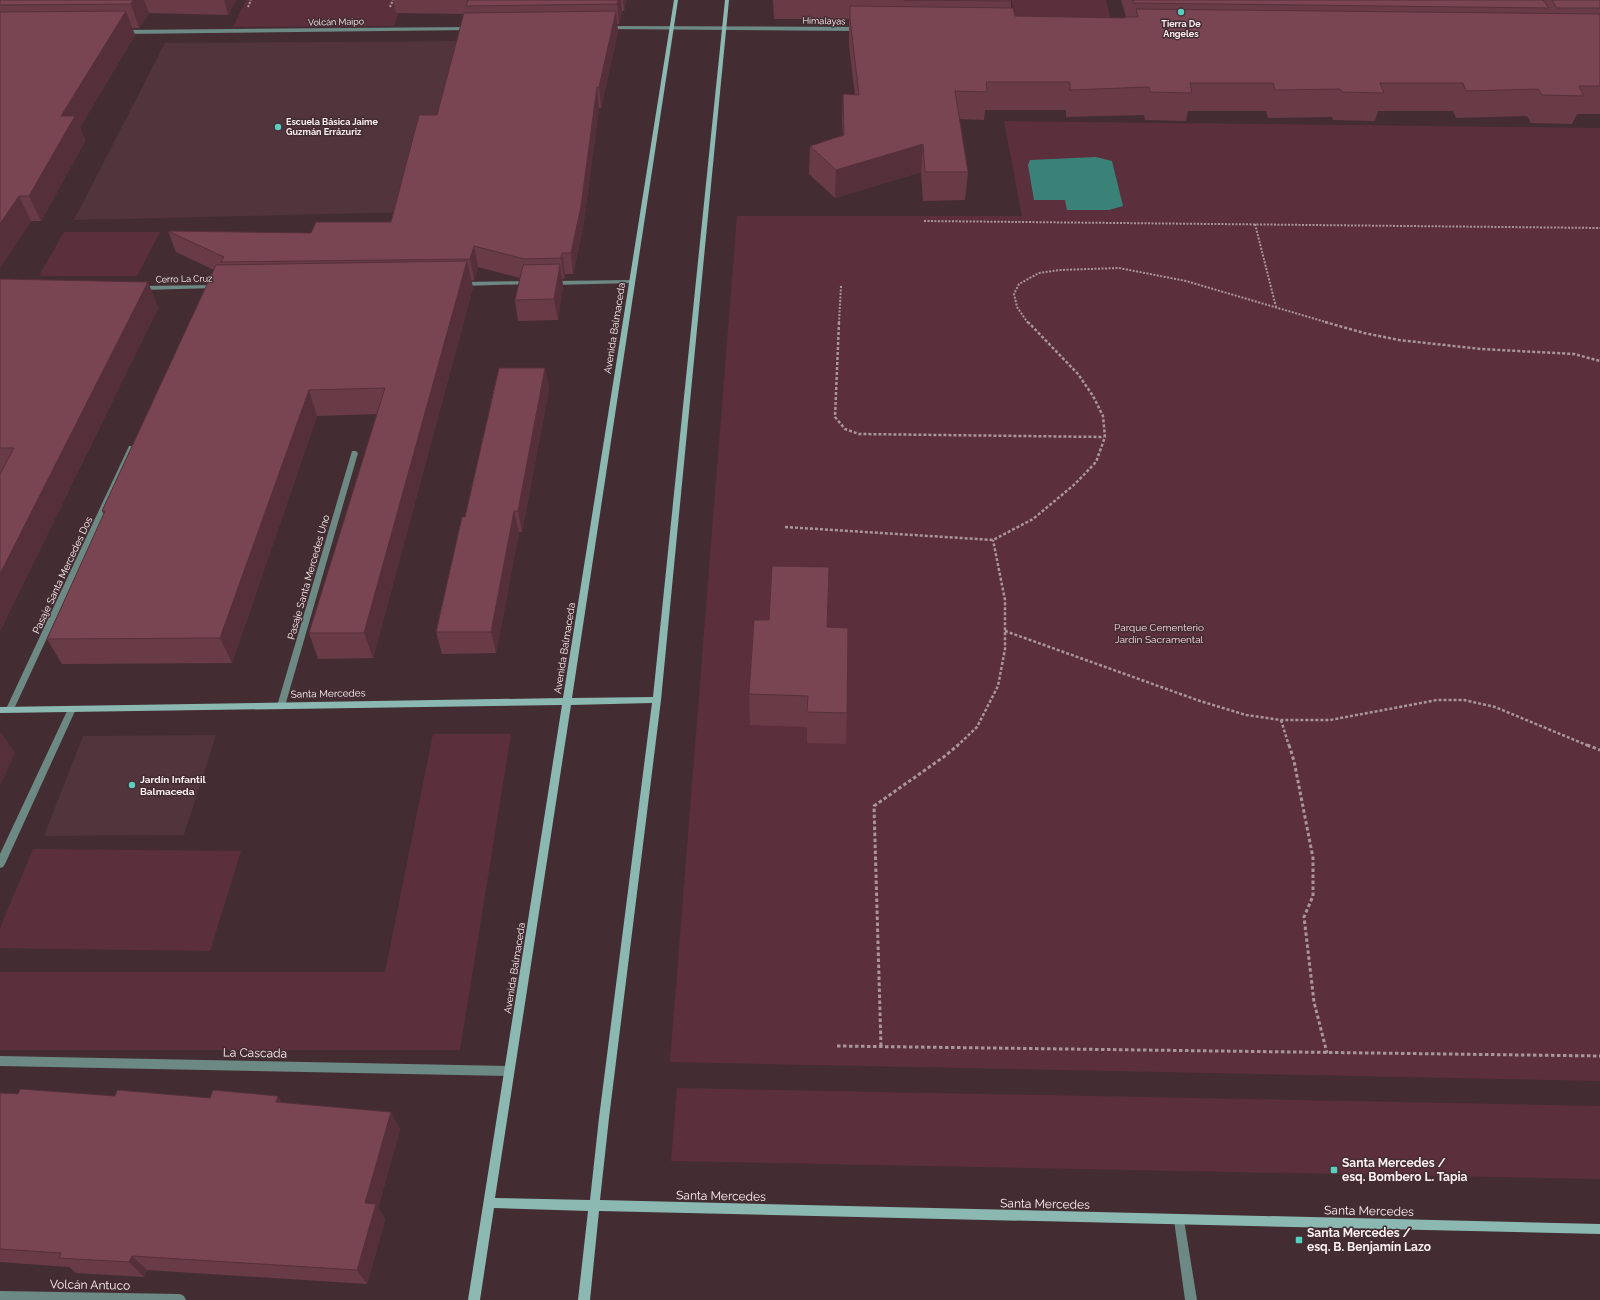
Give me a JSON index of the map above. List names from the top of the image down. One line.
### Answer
{"streets":{"street":["Himalayas","Volcán Maipo","Cerro La Cruz","Avenida Balmaceda","Pasaje Santa Mercedes Dos","Pasaje Santa Mercedes Uno","Santa Mercedes","La Cascada","Volcán Antuco"]},"crossings":[["Himalayas","Avenida Balmaceda"],["Avenida Balmaceda","Santa Mercedes"],["Avenida Balmaceda","La Cascada"],["Pasaje Santa Mercedes Dos","Santa Mercedes"],["Pasaje Santa Mercedes Uno","Santa Mercedes"]],"parks":["Parque Cementerio Jardín Sacramental"],"places":{"other":["Tierra De Angeles","Escuela Básica Jaime Guzmán Errázuriz","Jardín Infantil Balmaceda"],"transit":["Santa Mercedes / esq. Bombero L. Tapia","Santa Mercedes / esq. B. Benjamín Lazo"]}}
